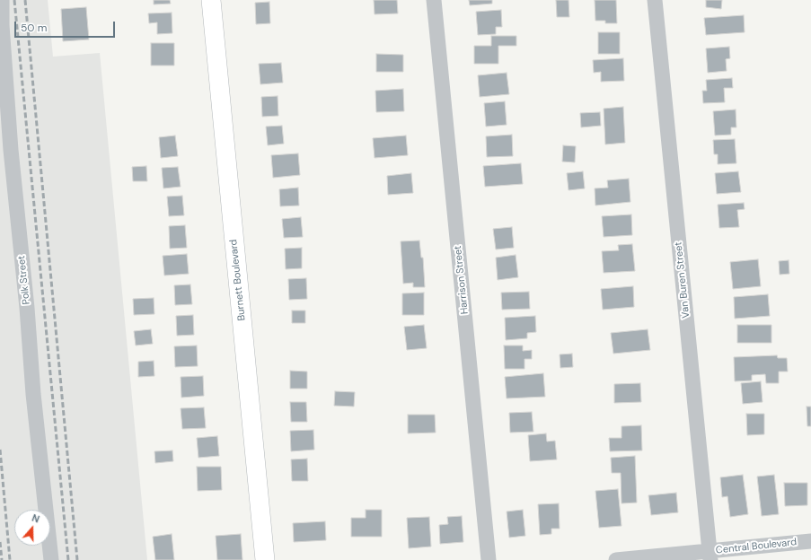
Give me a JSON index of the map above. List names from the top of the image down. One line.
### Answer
{"streets":{"main road":["Burnett Boulevard"],"street":["Polk Street","Harrison Street","Van Buren Street","Central Boulevard"]},"crossings":[["Van Buren Street","Central Boulevard"]],"scale_bar":"50 m","north":"top"}
